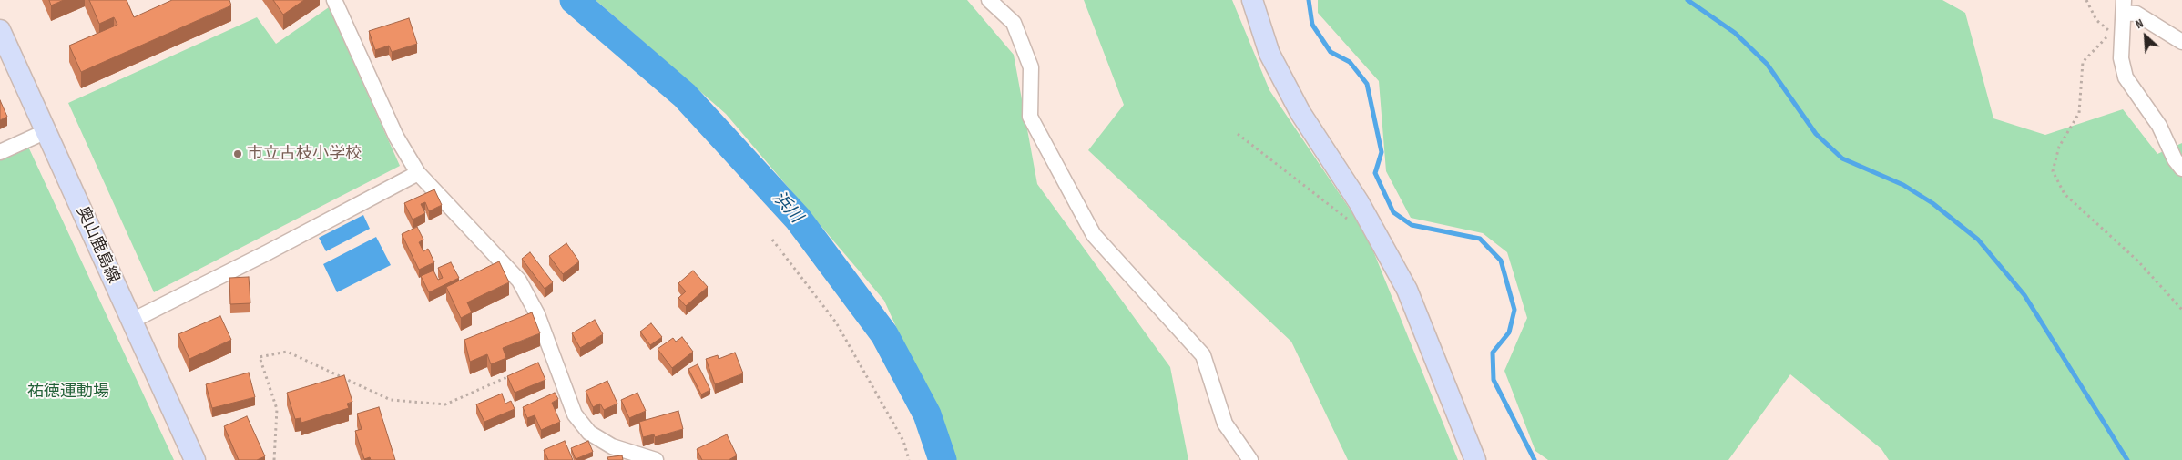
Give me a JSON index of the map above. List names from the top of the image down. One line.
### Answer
{"streets":{"street":["奥山鹿島線"]},"water":["浜川"],"parks":["祐徳運動場"],"places":["市立古枝小学校"],"north":"top left"}
